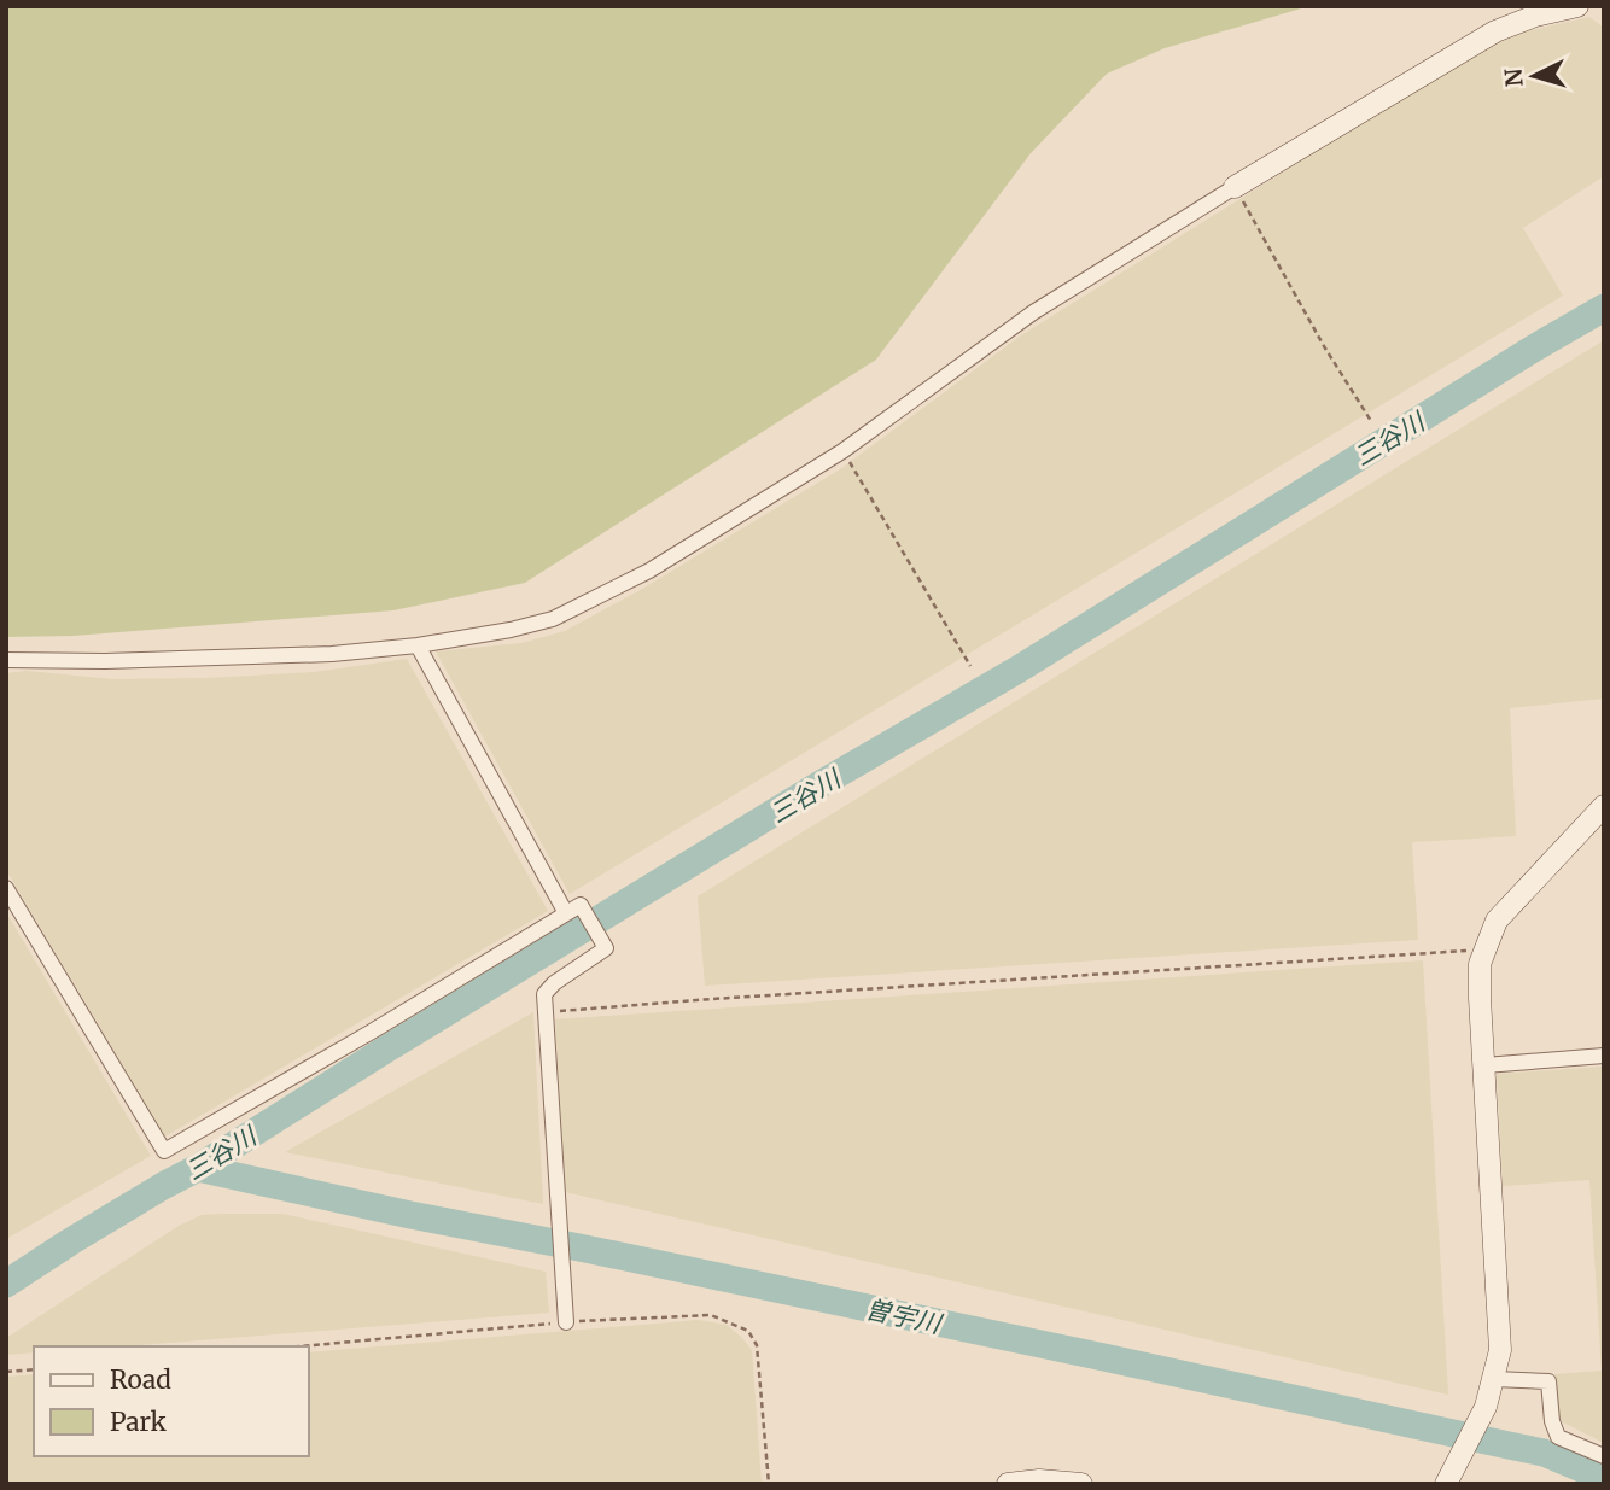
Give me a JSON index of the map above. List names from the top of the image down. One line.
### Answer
{"water":["三谷川","曽宇川"],"legend":["Road","Park"],"north":"left"}
